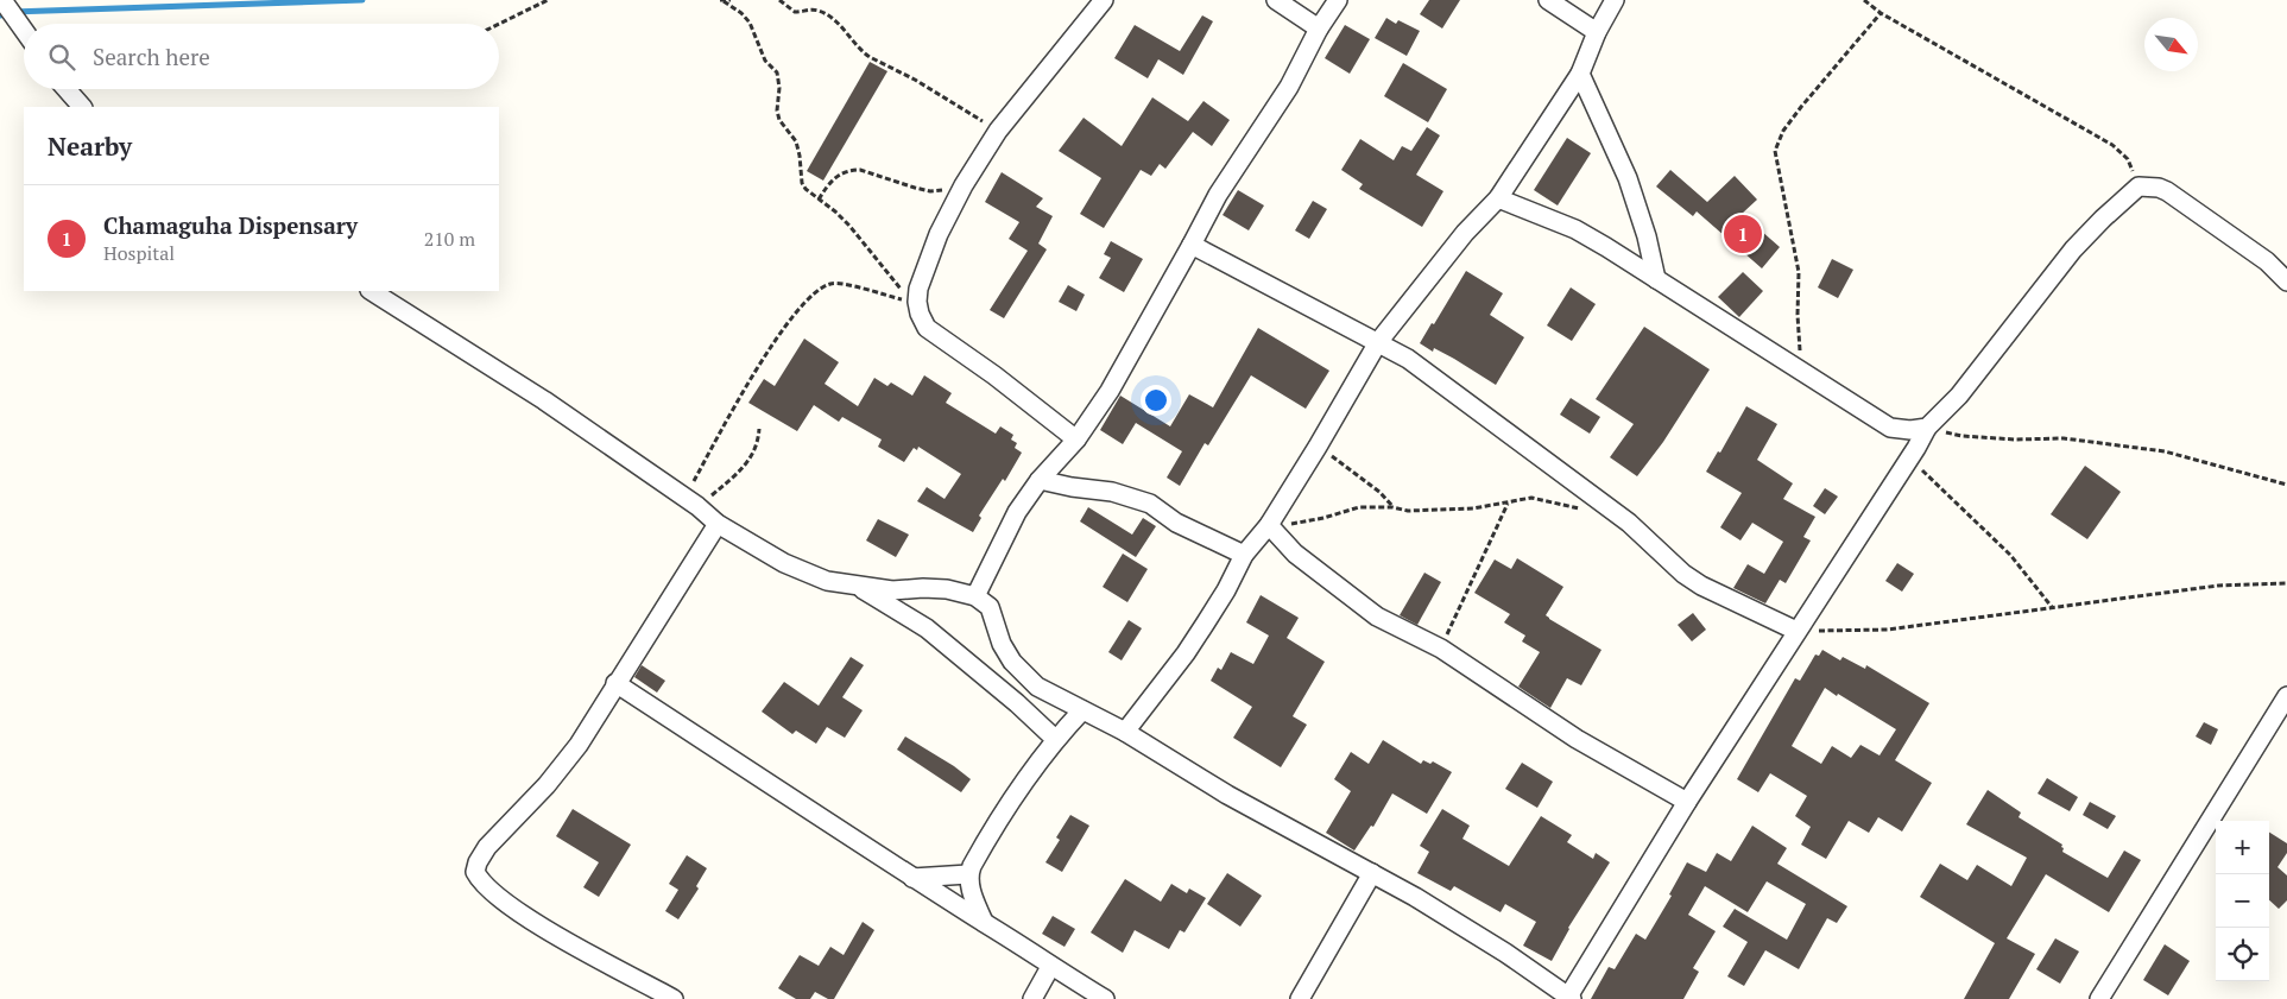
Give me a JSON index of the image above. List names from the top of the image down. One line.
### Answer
{"north":"bottom right","page":{"search":"Search here","heading":"Nearby","list":[{"mark":"1","name":"Chamaguha Dispensary","note":"Hospital","value":"210 m"}],"pins":"1","map_buttons":["+","−"]}}
